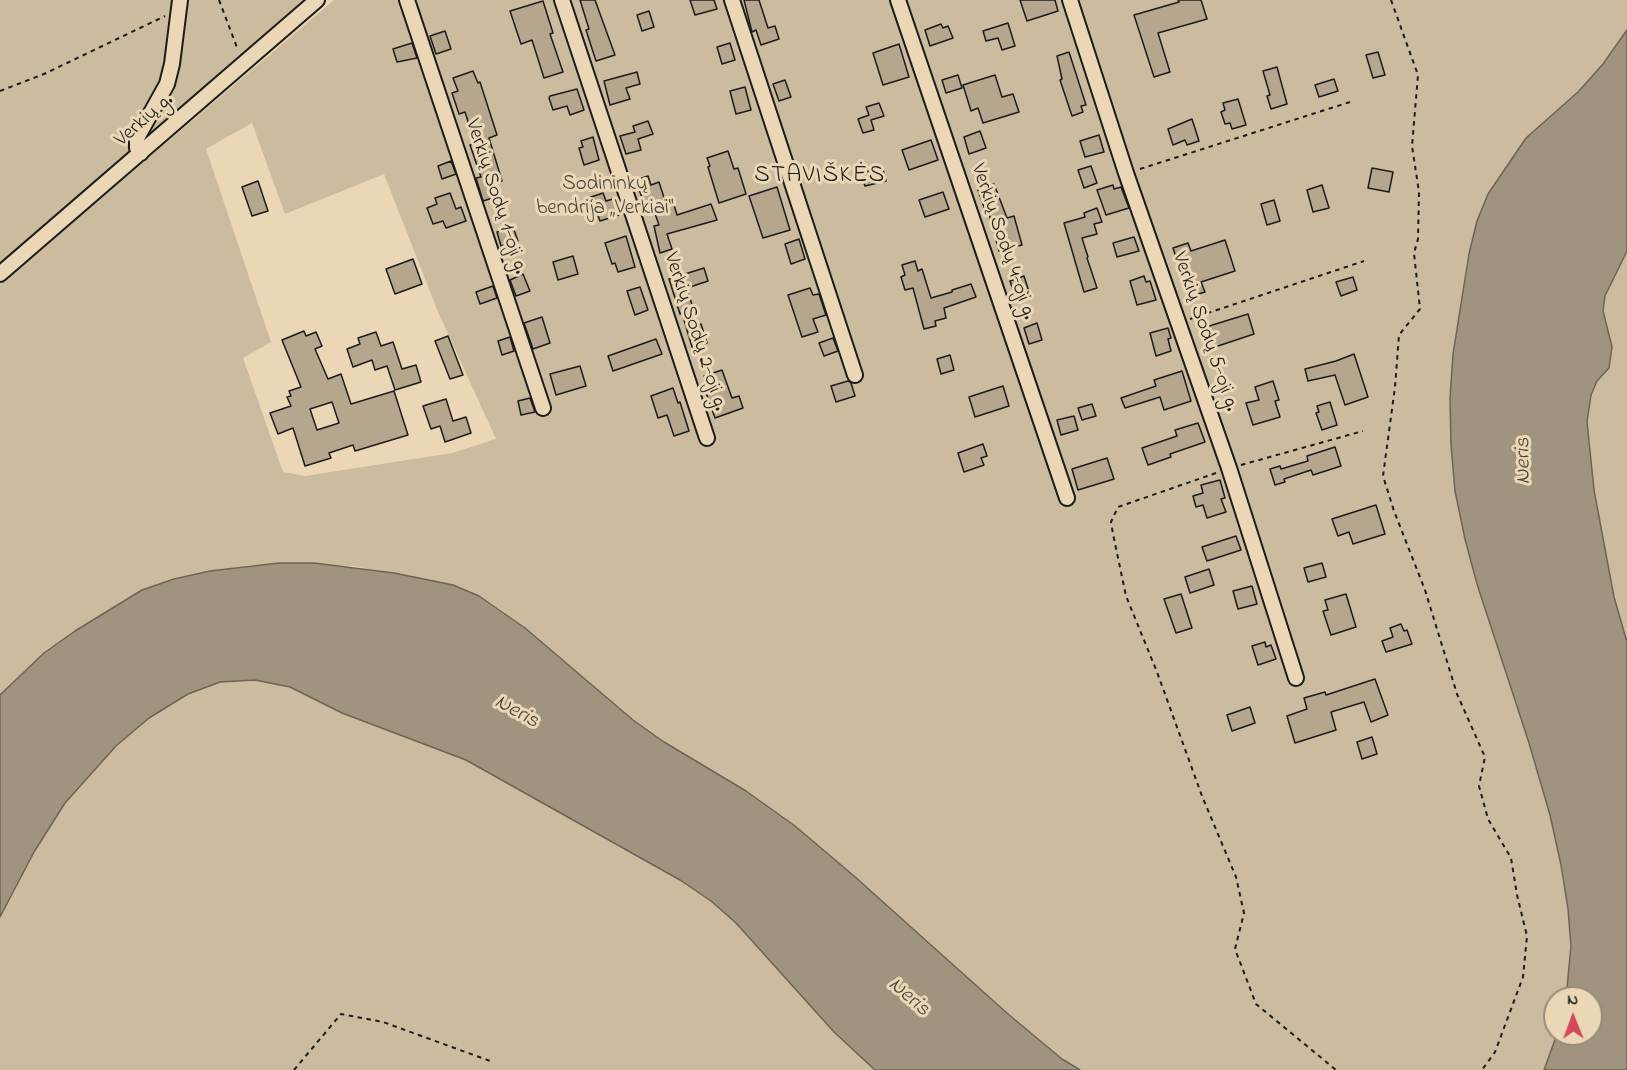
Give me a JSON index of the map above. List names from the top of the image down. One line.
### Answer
{"streets":{"street":["Verkių g.","Verkių Sodų 1-oji g.","Verkių Sodų 4-oji g.","Verkių Sodų 2-oji g.","Verkių Sodų 5-oji g."]},"districts":["STAVIŠKĖS"],"water":["Neris"],"parks":["Sodininkų bendrija „Verkiai“"],"north":"top"}
